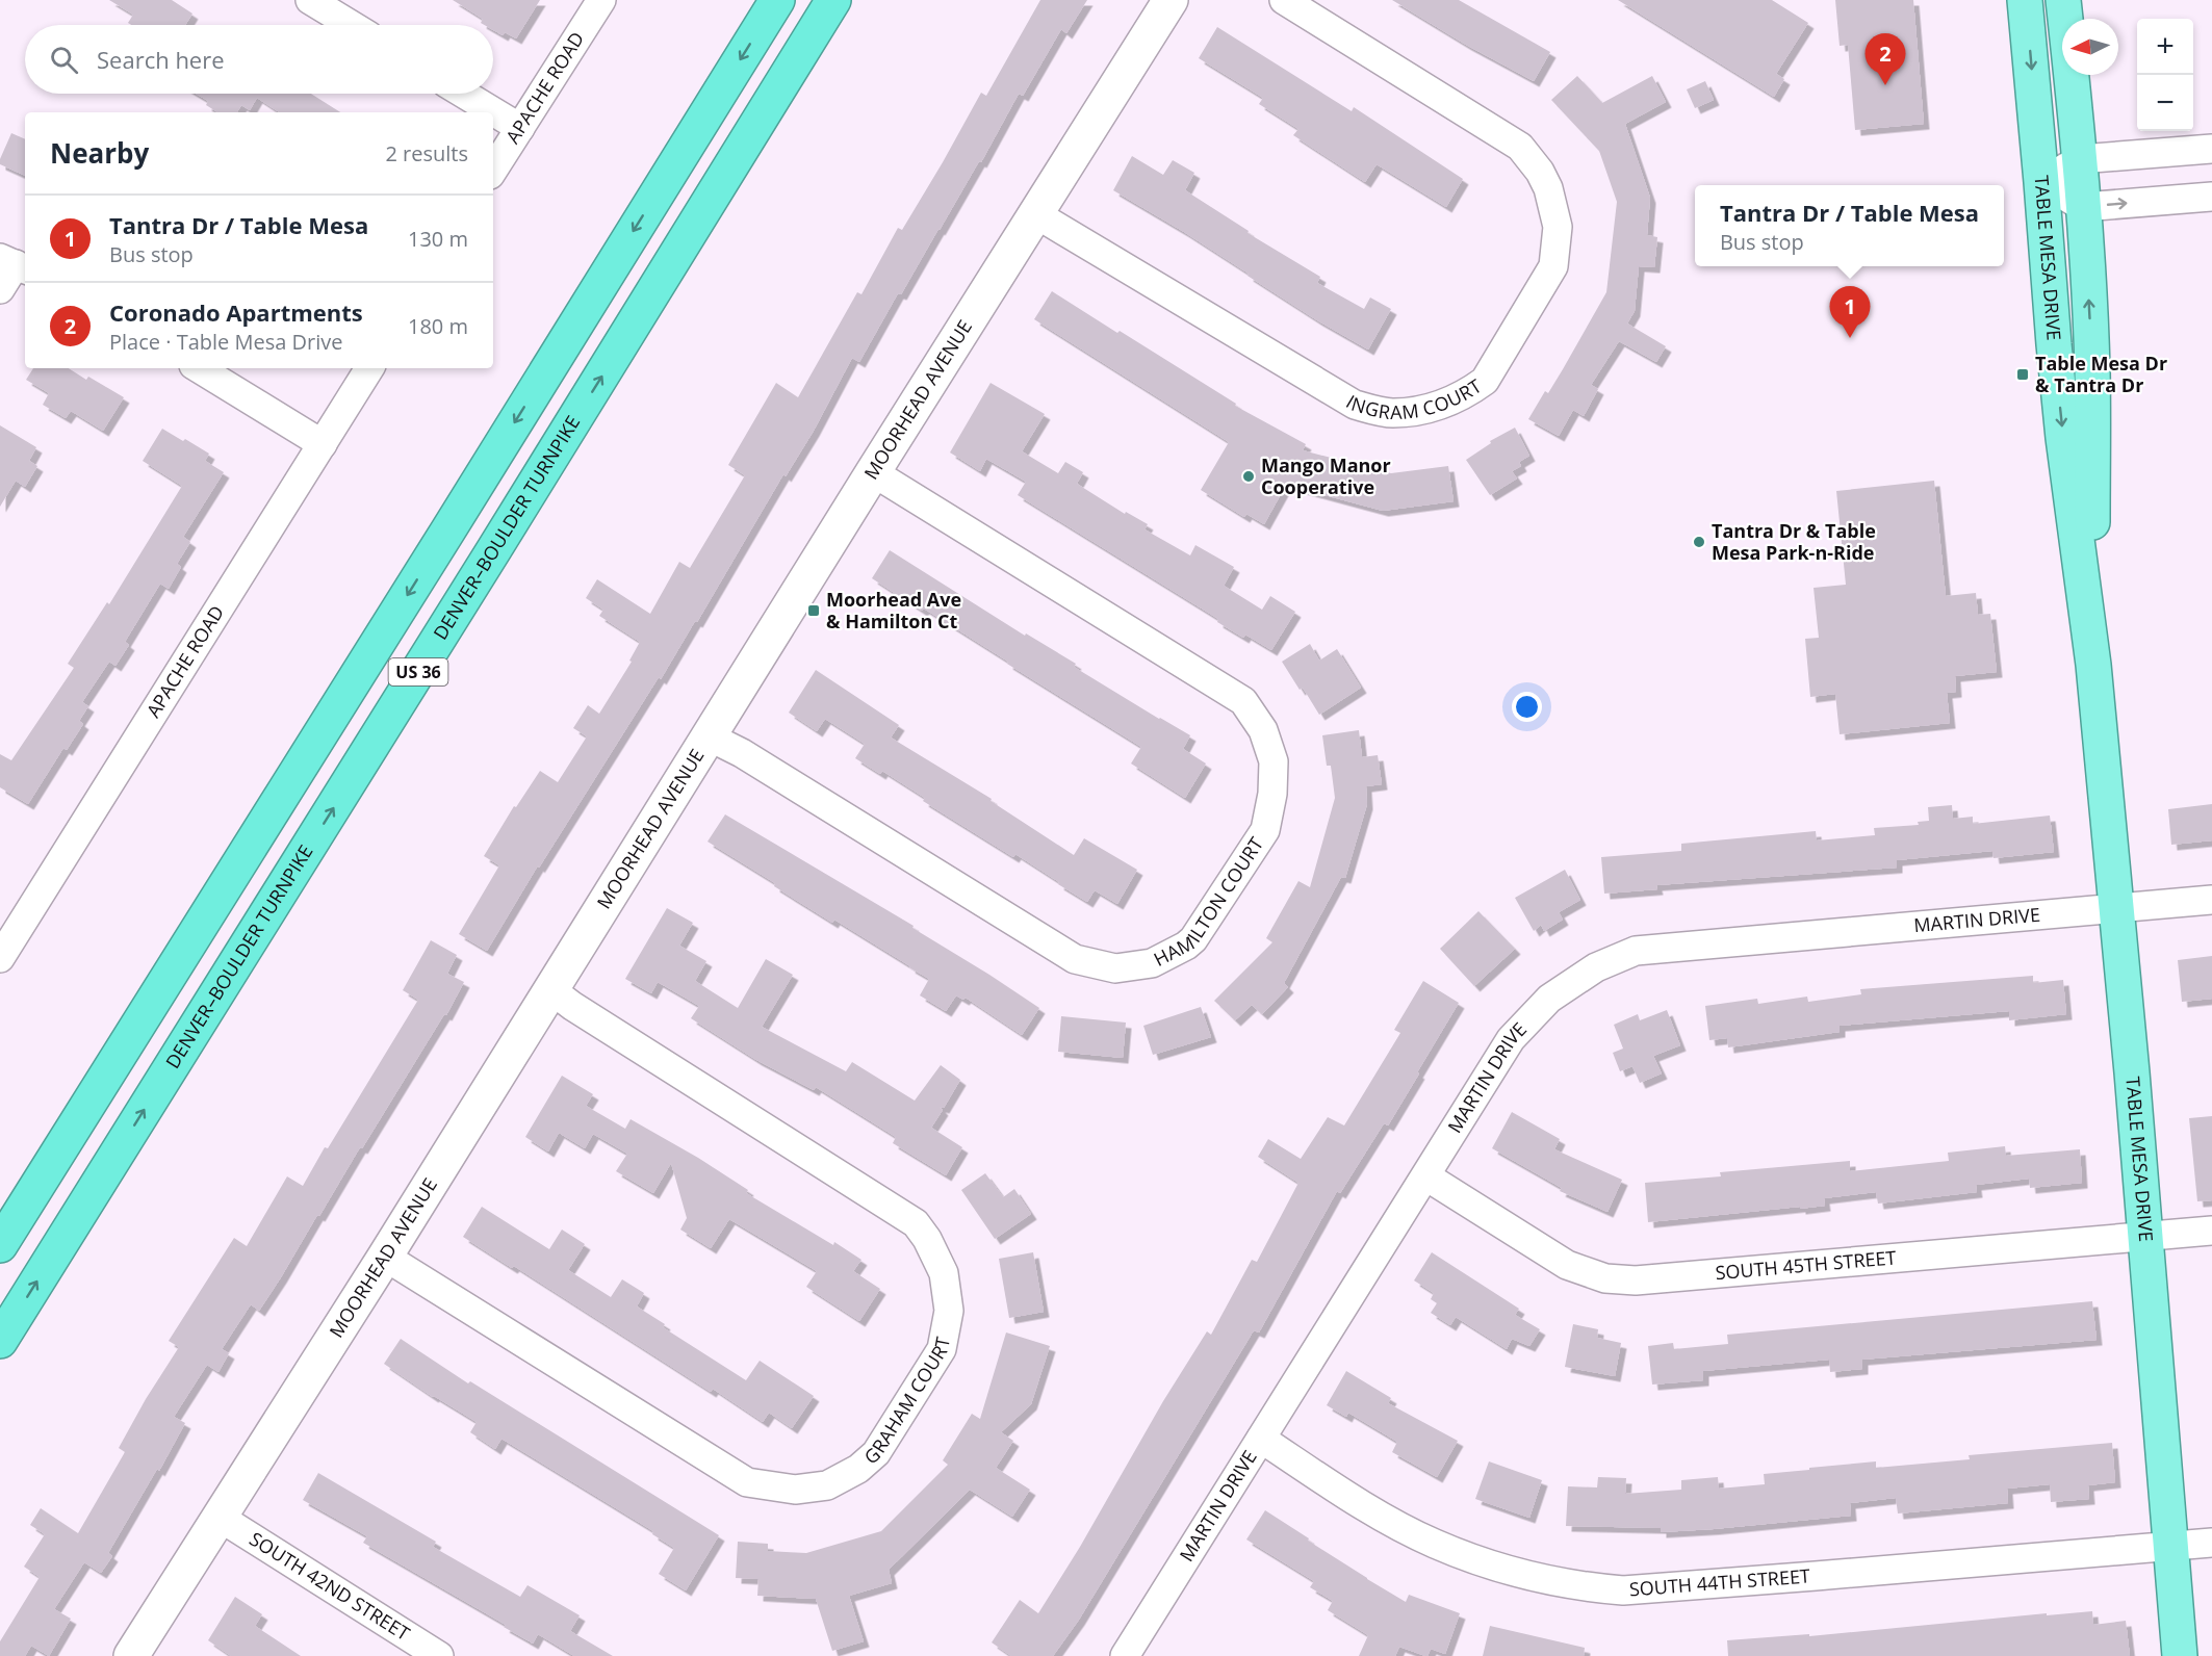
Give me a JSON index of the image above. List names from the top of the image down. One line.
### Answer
{"streets":{"highway":["TABLE MESA DRIVE","DENVER–BOULDER TURNPIKE","US 36"],"street":["APACHE ROAD","INGRAM COURT","MOORHEAD AVENUE","HAMILTON COURT","MARTIN DRIVE","SOUTH 45TH STREET","GRAHAM COURT","SOUTH 44TH STREET","SOUTH 42ND STREET"]},"crossings":[["TABLE MESA DRIVE","MARTIN DRIVE"],["TABLE MESA DRIVE","SOUTH 45TH STREET"],["TABLE MESA DRIVE","SOUTH 44TH STREET"],["INGRAM COURT","MOORHEAD AVENUE"],["MOORHEAD AVENUE","HAMILTON COURT"],["MOORHEAD AVENUE","GRAHAM COURT"],["MOORHEAD AVENUE","SOUTH 42ND STREET"],["MARTIN DRIVE","SOUTH 45TH STREET"],["MARTIN DRIVE","SOUTH 44TH STREET"]],"places":{"transit":["Table Mesa Dr & Tantra Dr","Moorhead Ave & Hamilton Ct"],"other":["Mango Manor Cooperative","Tantra Dr & Table Mesa Park-n-Ride"]},"north":"left","page":{"map_buttons":["+","−"],"search":"Search here","pins":["2","1"],"heading":["Nearby","2 results"],"popup":["Tantra Dr / Table Mesa","Bus stop"],"list":[{"mark":"1","name":"Tantra Dr / Table Mesa","note":"Bus stop","value":"130 m"},{"mark":"2","name":"Coronado Apartments","note":"Place · Table Mesa Drive","value":"180 m"}]}}
